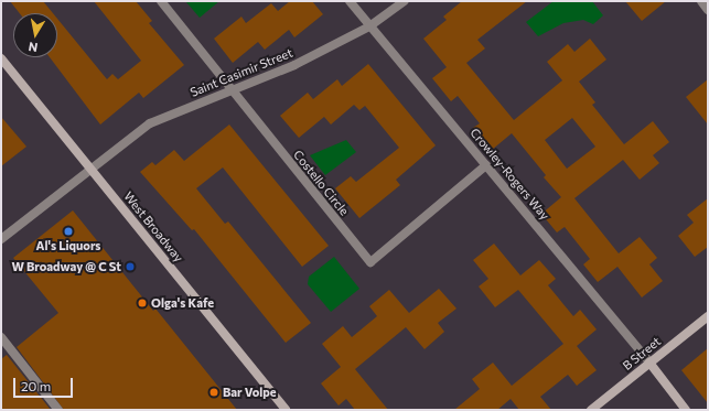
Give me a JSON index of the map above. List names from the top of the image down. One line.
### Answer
{"streets":{"main road":["West Broadway","B Street"],"street":["Saint Casimir Street","Crowley-Rogers Way","Costello Circle"]},"crossings":[["Saint Casimir Street","Crowley-Rogers Way"],["Saint Casimir Street","Costello Circle"],["Saint Casimir Street","West Broadway"],["Crowley-Rogers Way","Costello Circle"],["Crowley-Rogers Way","B Street"]],"places":["Al's Liquors","W Broadway @ C St","Olga's Kafe","Bar Volpe"],"scale_bar":"20 m","north":"bottom"}
